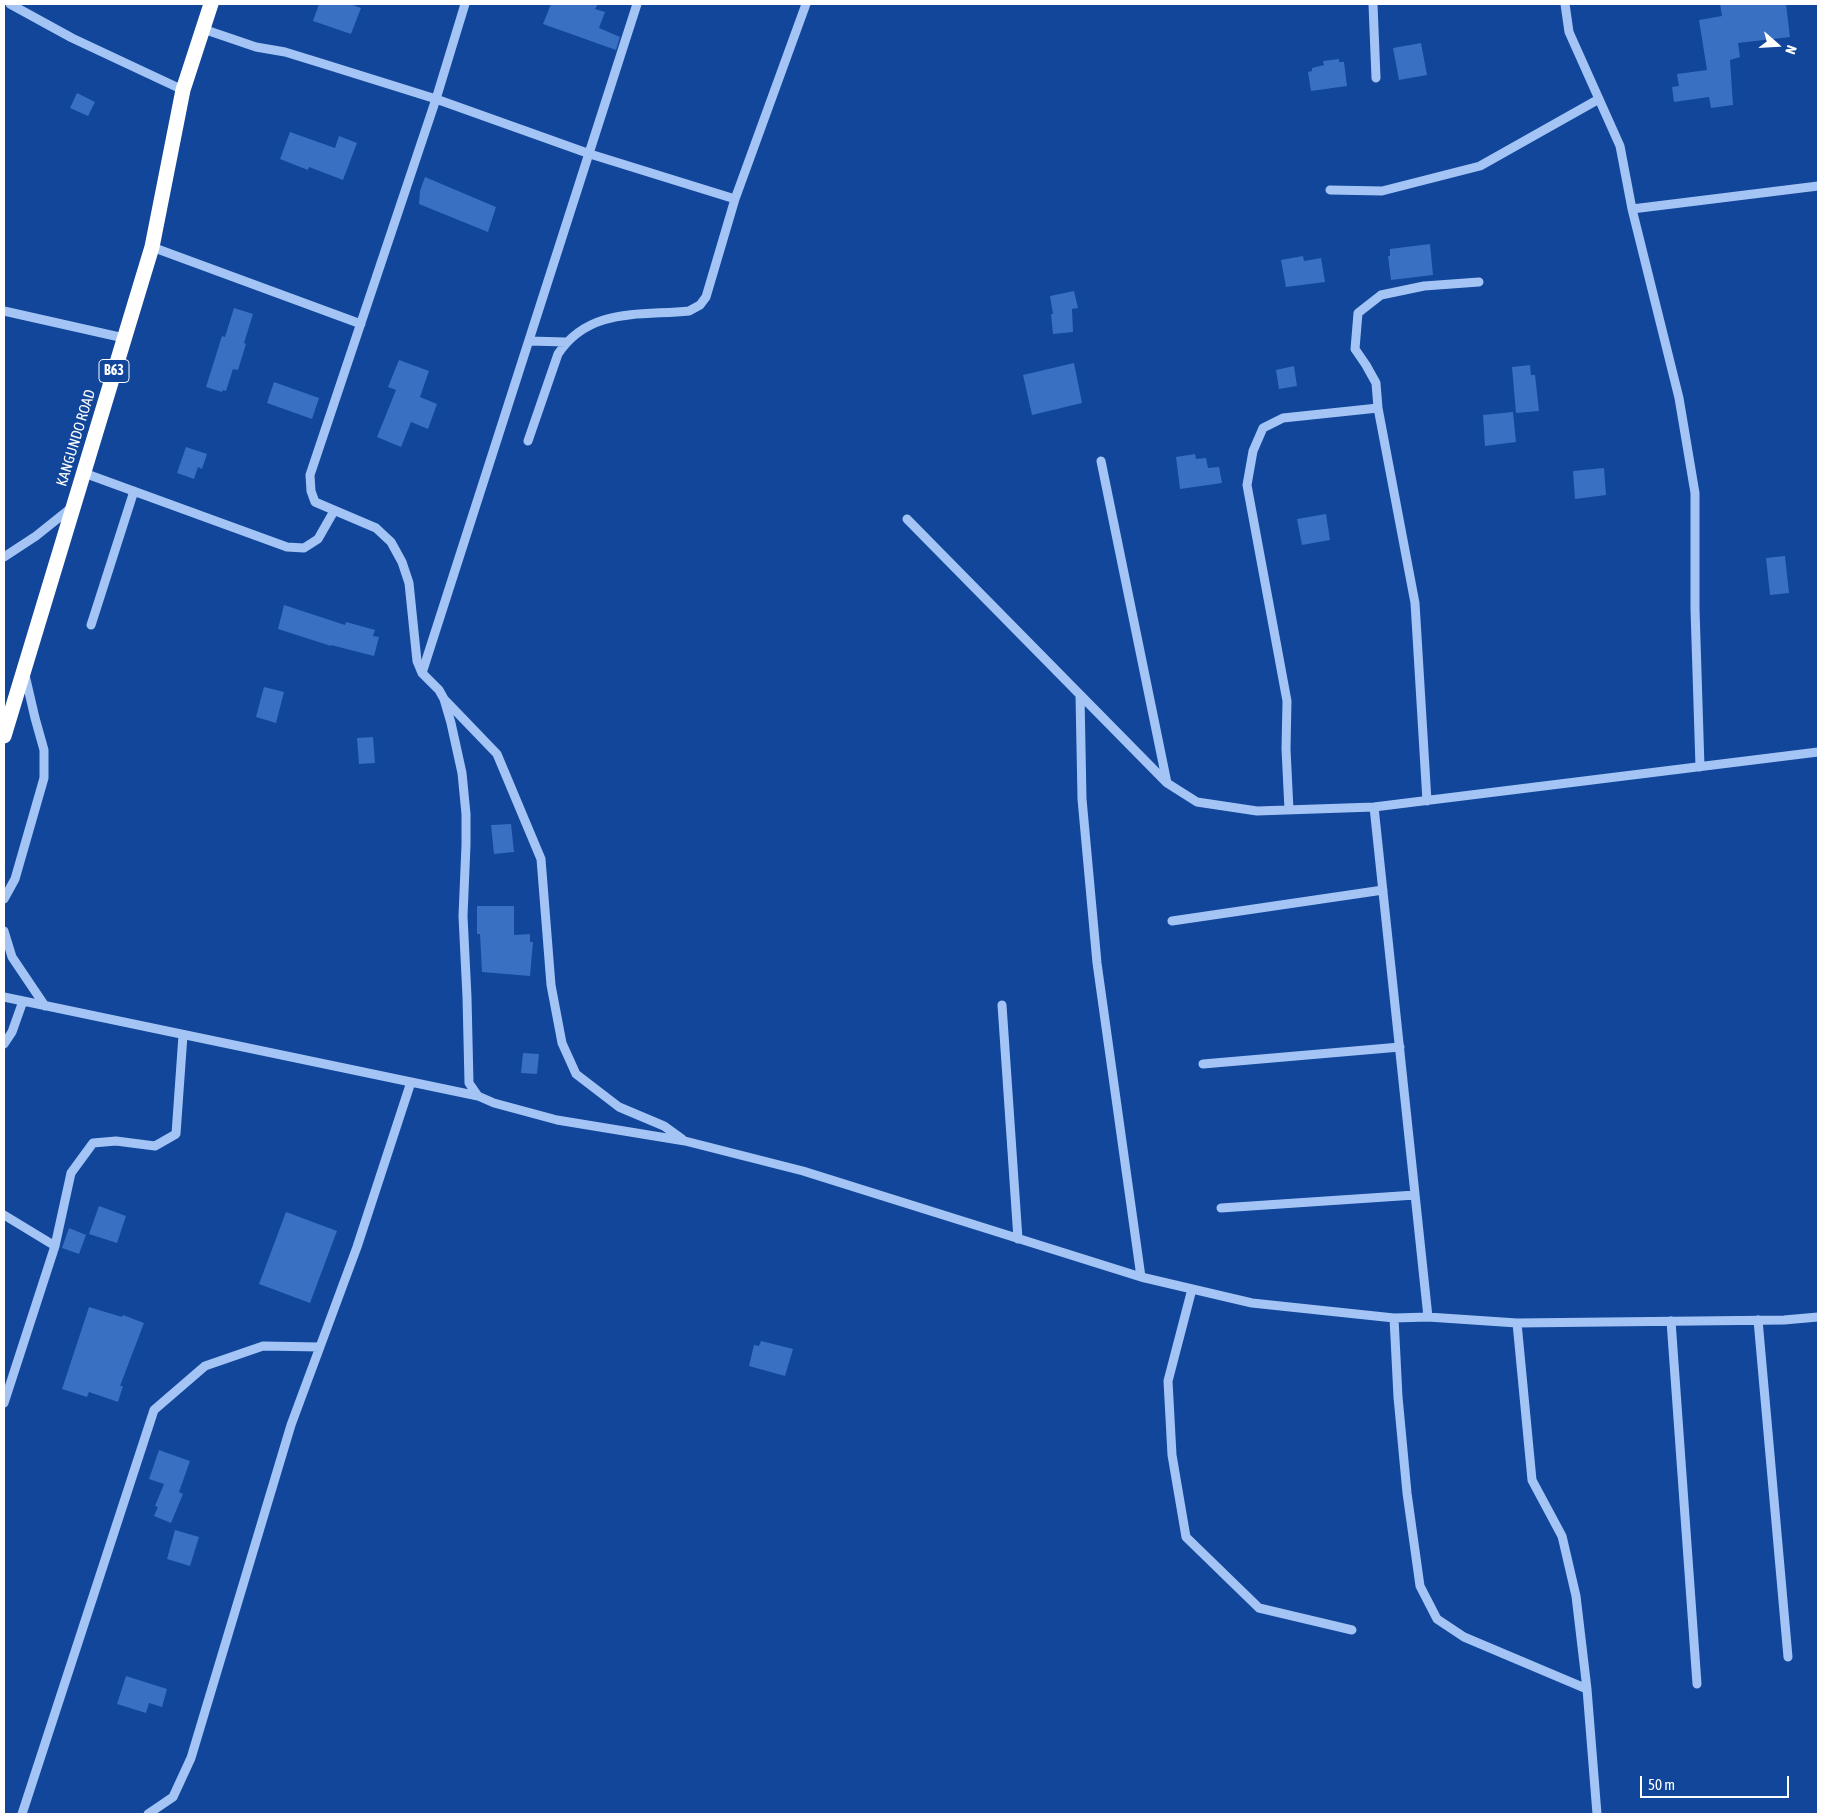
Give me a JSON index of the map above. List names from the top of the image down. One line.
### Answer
{"streets":{"highway":["B63","KANGUNDO ROAD"]},"scale_bar":"50 m","north":"right"}
